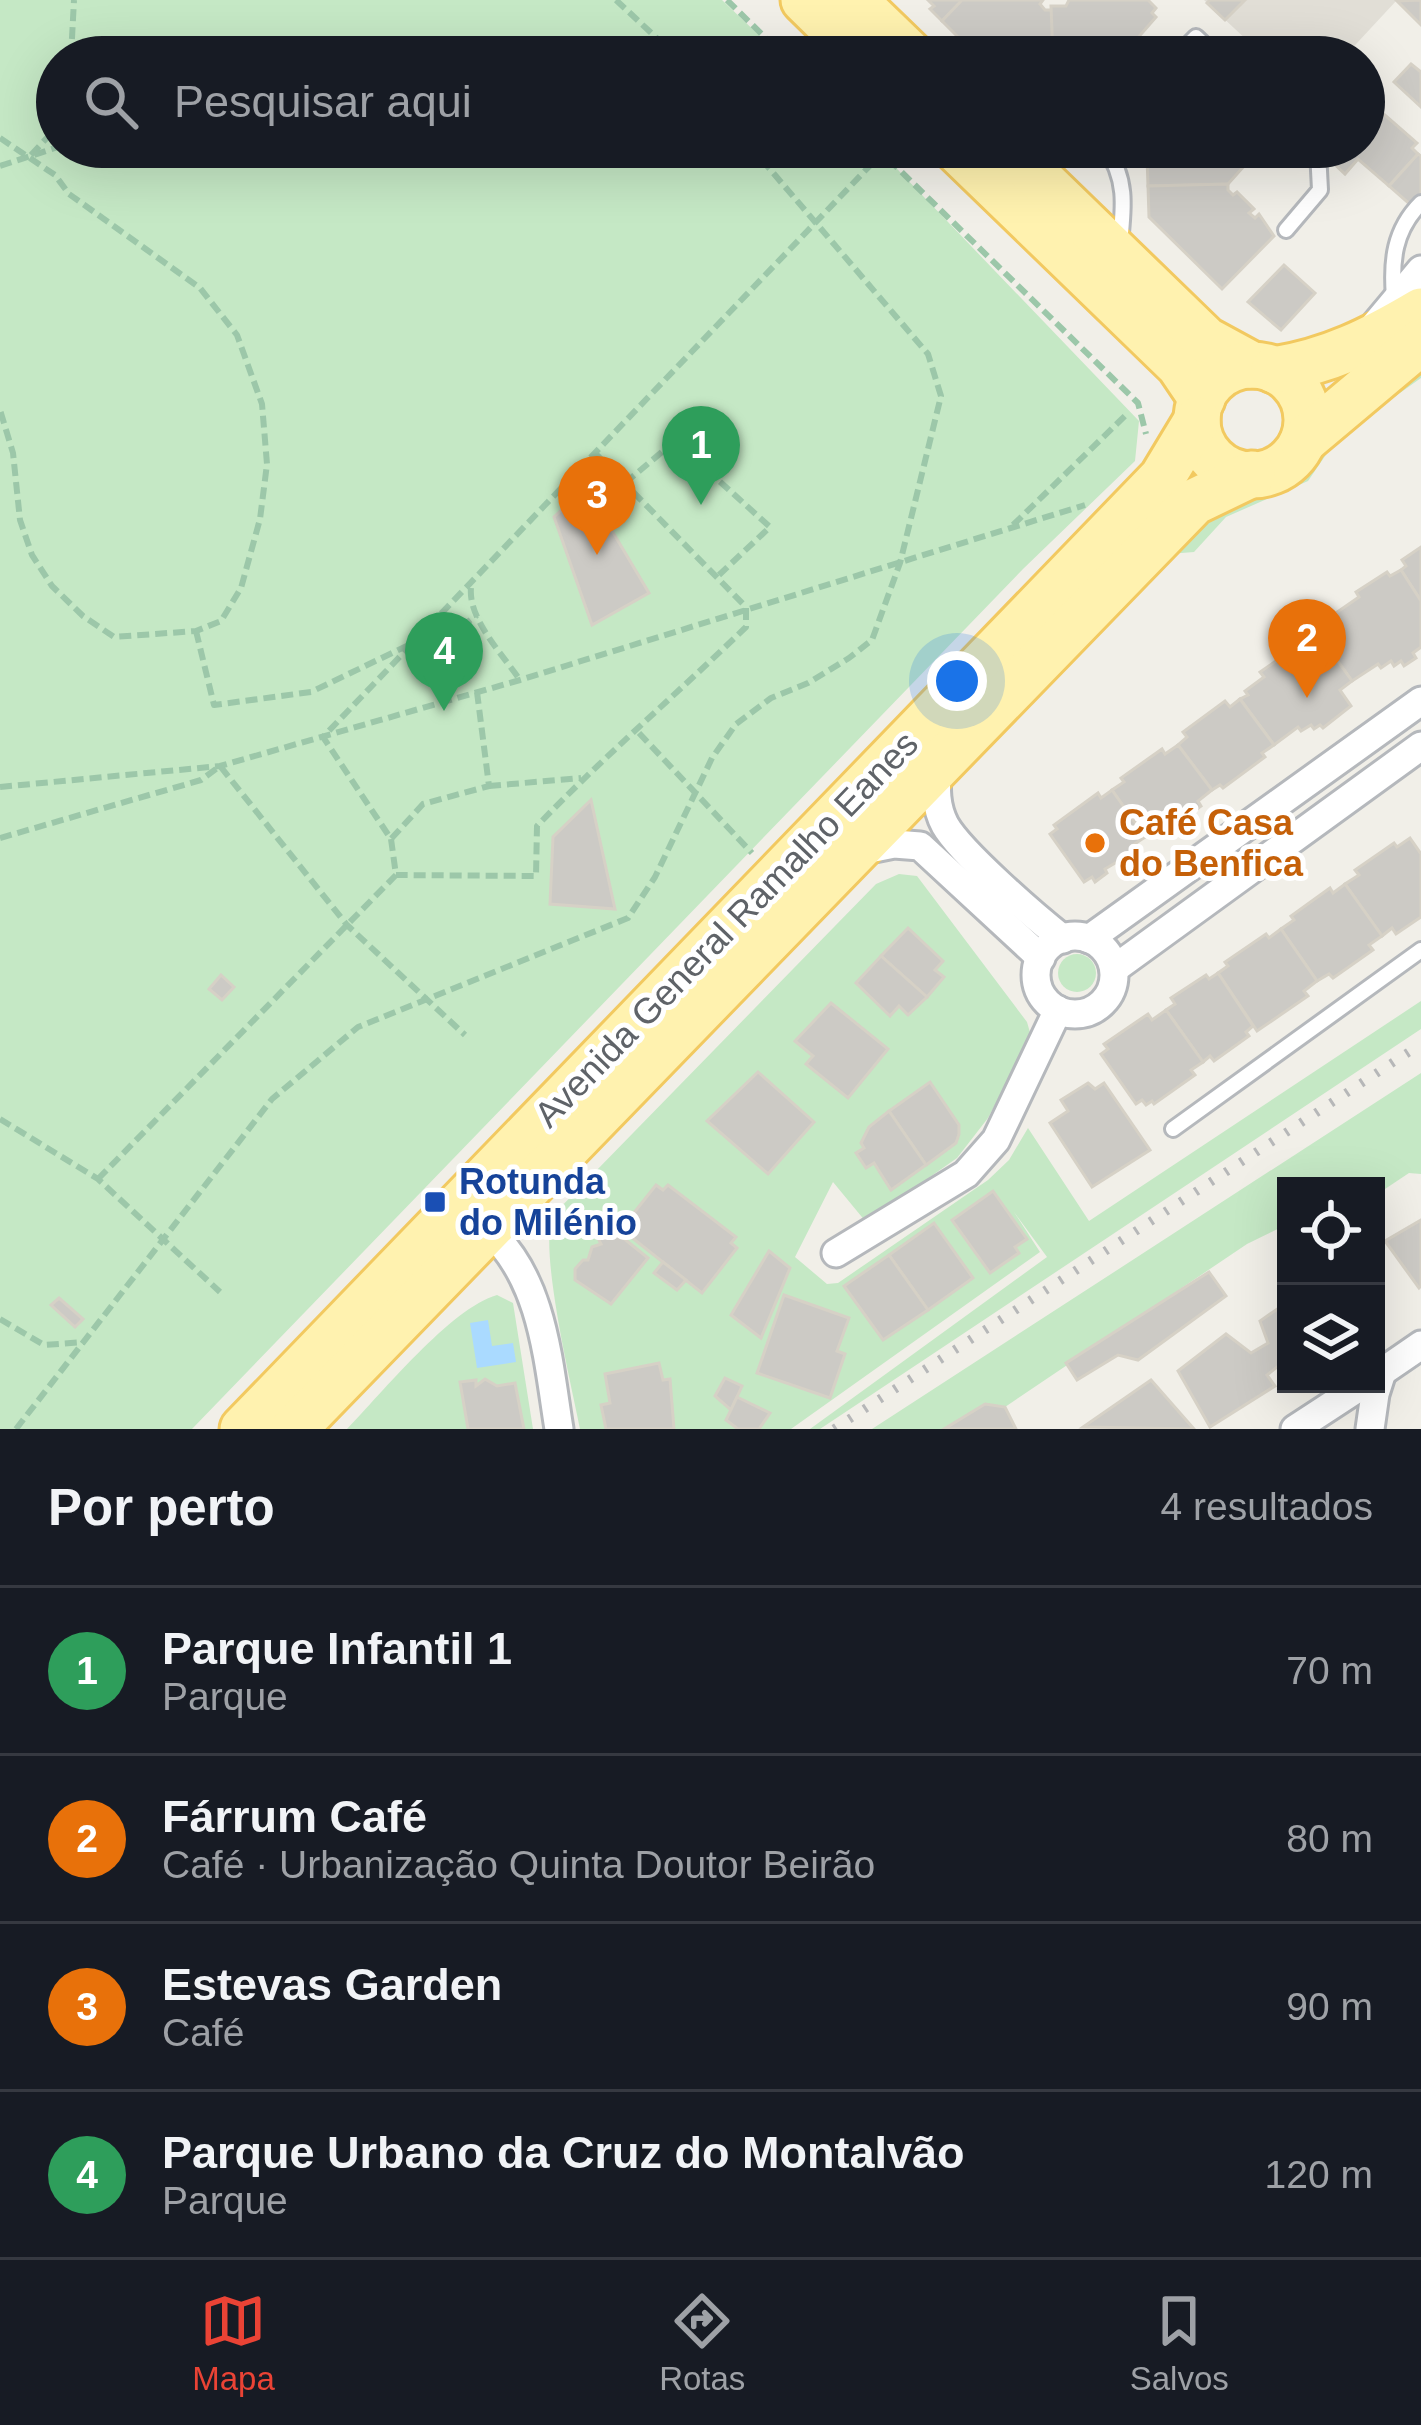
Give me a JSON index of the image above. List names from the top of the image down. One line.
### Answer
{"streets":{"main road":["Avenida General Ramalho Eanes"]},"places":{"other":["Café Casa do Benfica"],"transit":["Rotunda do Milénio"]},"page":{"search":"Pesquisar aqui","pins":["1","3","2","4"],"heading":["Por perto","4 resultados"],"list":[{"mark":"1","name":"Parque Infantil 1","note":"Parque","value":"70 m"},{"mark":"2","name":"Fárrum Café","note":"Café · Urbanização Quinta Doutor Beirão","value":"80 m"},{"mark":"3","name":"Estevas Garden","note":"Café","value":"90 m"},{"mark":"4","name":"Parque Urbano da Cruz do Montalvão","note":"Parque","value":"120 m"}],"nav":["Mapa","Rotas","Salvos"]}}
